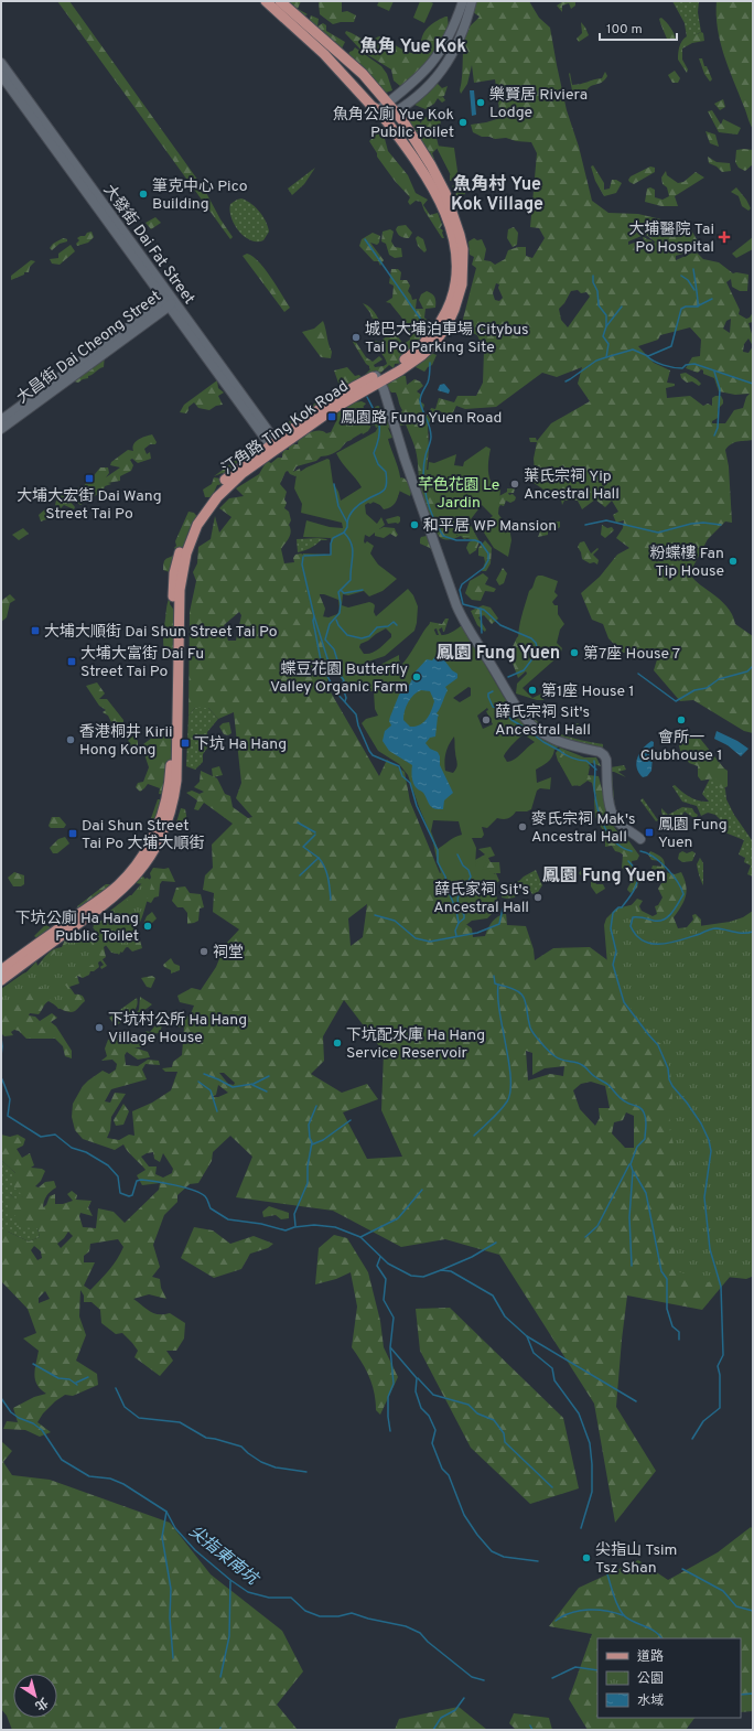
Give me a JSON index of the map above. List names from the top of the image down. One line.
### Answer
{"streets":{"main road":["汀角路 Ting Kok Road"],"street":["大發街 Dai Fat Street","大昌街 Dai Cheong Street"]},"crossings":[["大發街 Dai Fat Street","大昌街 Dai Cheong Street"],["大發街 Dai Fat Street","汀角路 Ting Kok Road"]],"districts":["魚角 Yue Kok","魚角村 Yue Kok Village","鳳園 Fung Yuen","鳳園 Fung Yuen"],"water":["尖指東南坑"],"parks":["芊色花園 Le Jardin"],"places":{"other":["樂賢居 Riviera Lodge","魚角公廁 Yue Kok Public Toilet","筆克中心 Pico Building","城巴大埔泊車場 Citybus Tai Po Parking Site","葉氏宗祠 Yip Ancestral Hall","和平居 WP Mansion","粉蝶樓 Fan Tip House","第7座 House 7","蝶豆花園 Butterfly Valley Organic Farm","第1座 House 1","薛氏宗祠 Sit's Ancestral Hall","會所一 Clubhouse 1","香港桐井 Kirii Hong Kong","麥氏宗祠 Mak's Ancestral Hall","薛氏家祠 Sit's Ancestral Hall","下坑公廁 Ha Hang Public Toilet","祠堂","下坑村公所 Ha Hang Village House","下坑配水庫 Ha Hang Service Reservoir","尖指山 Tsim Tsz Shan"],"health":["大埔醫院 Tai Po Hospital"],"transit":["鳳園路 Fung Yuen Road","大埔大宏街 Dai Wang Street Tai Po","大埔大順街 Dai Shun Street Tai Po","大埔大富街 Dai Fu Street Tai Po","下坑 Ha Hang","鳳園 Fung Yuen","Dai Shun Street Tai Po 大埔大順街"]},"legend":["道路","公園","水域"],"scale_bar":"100 m","north":"bottom right"}
